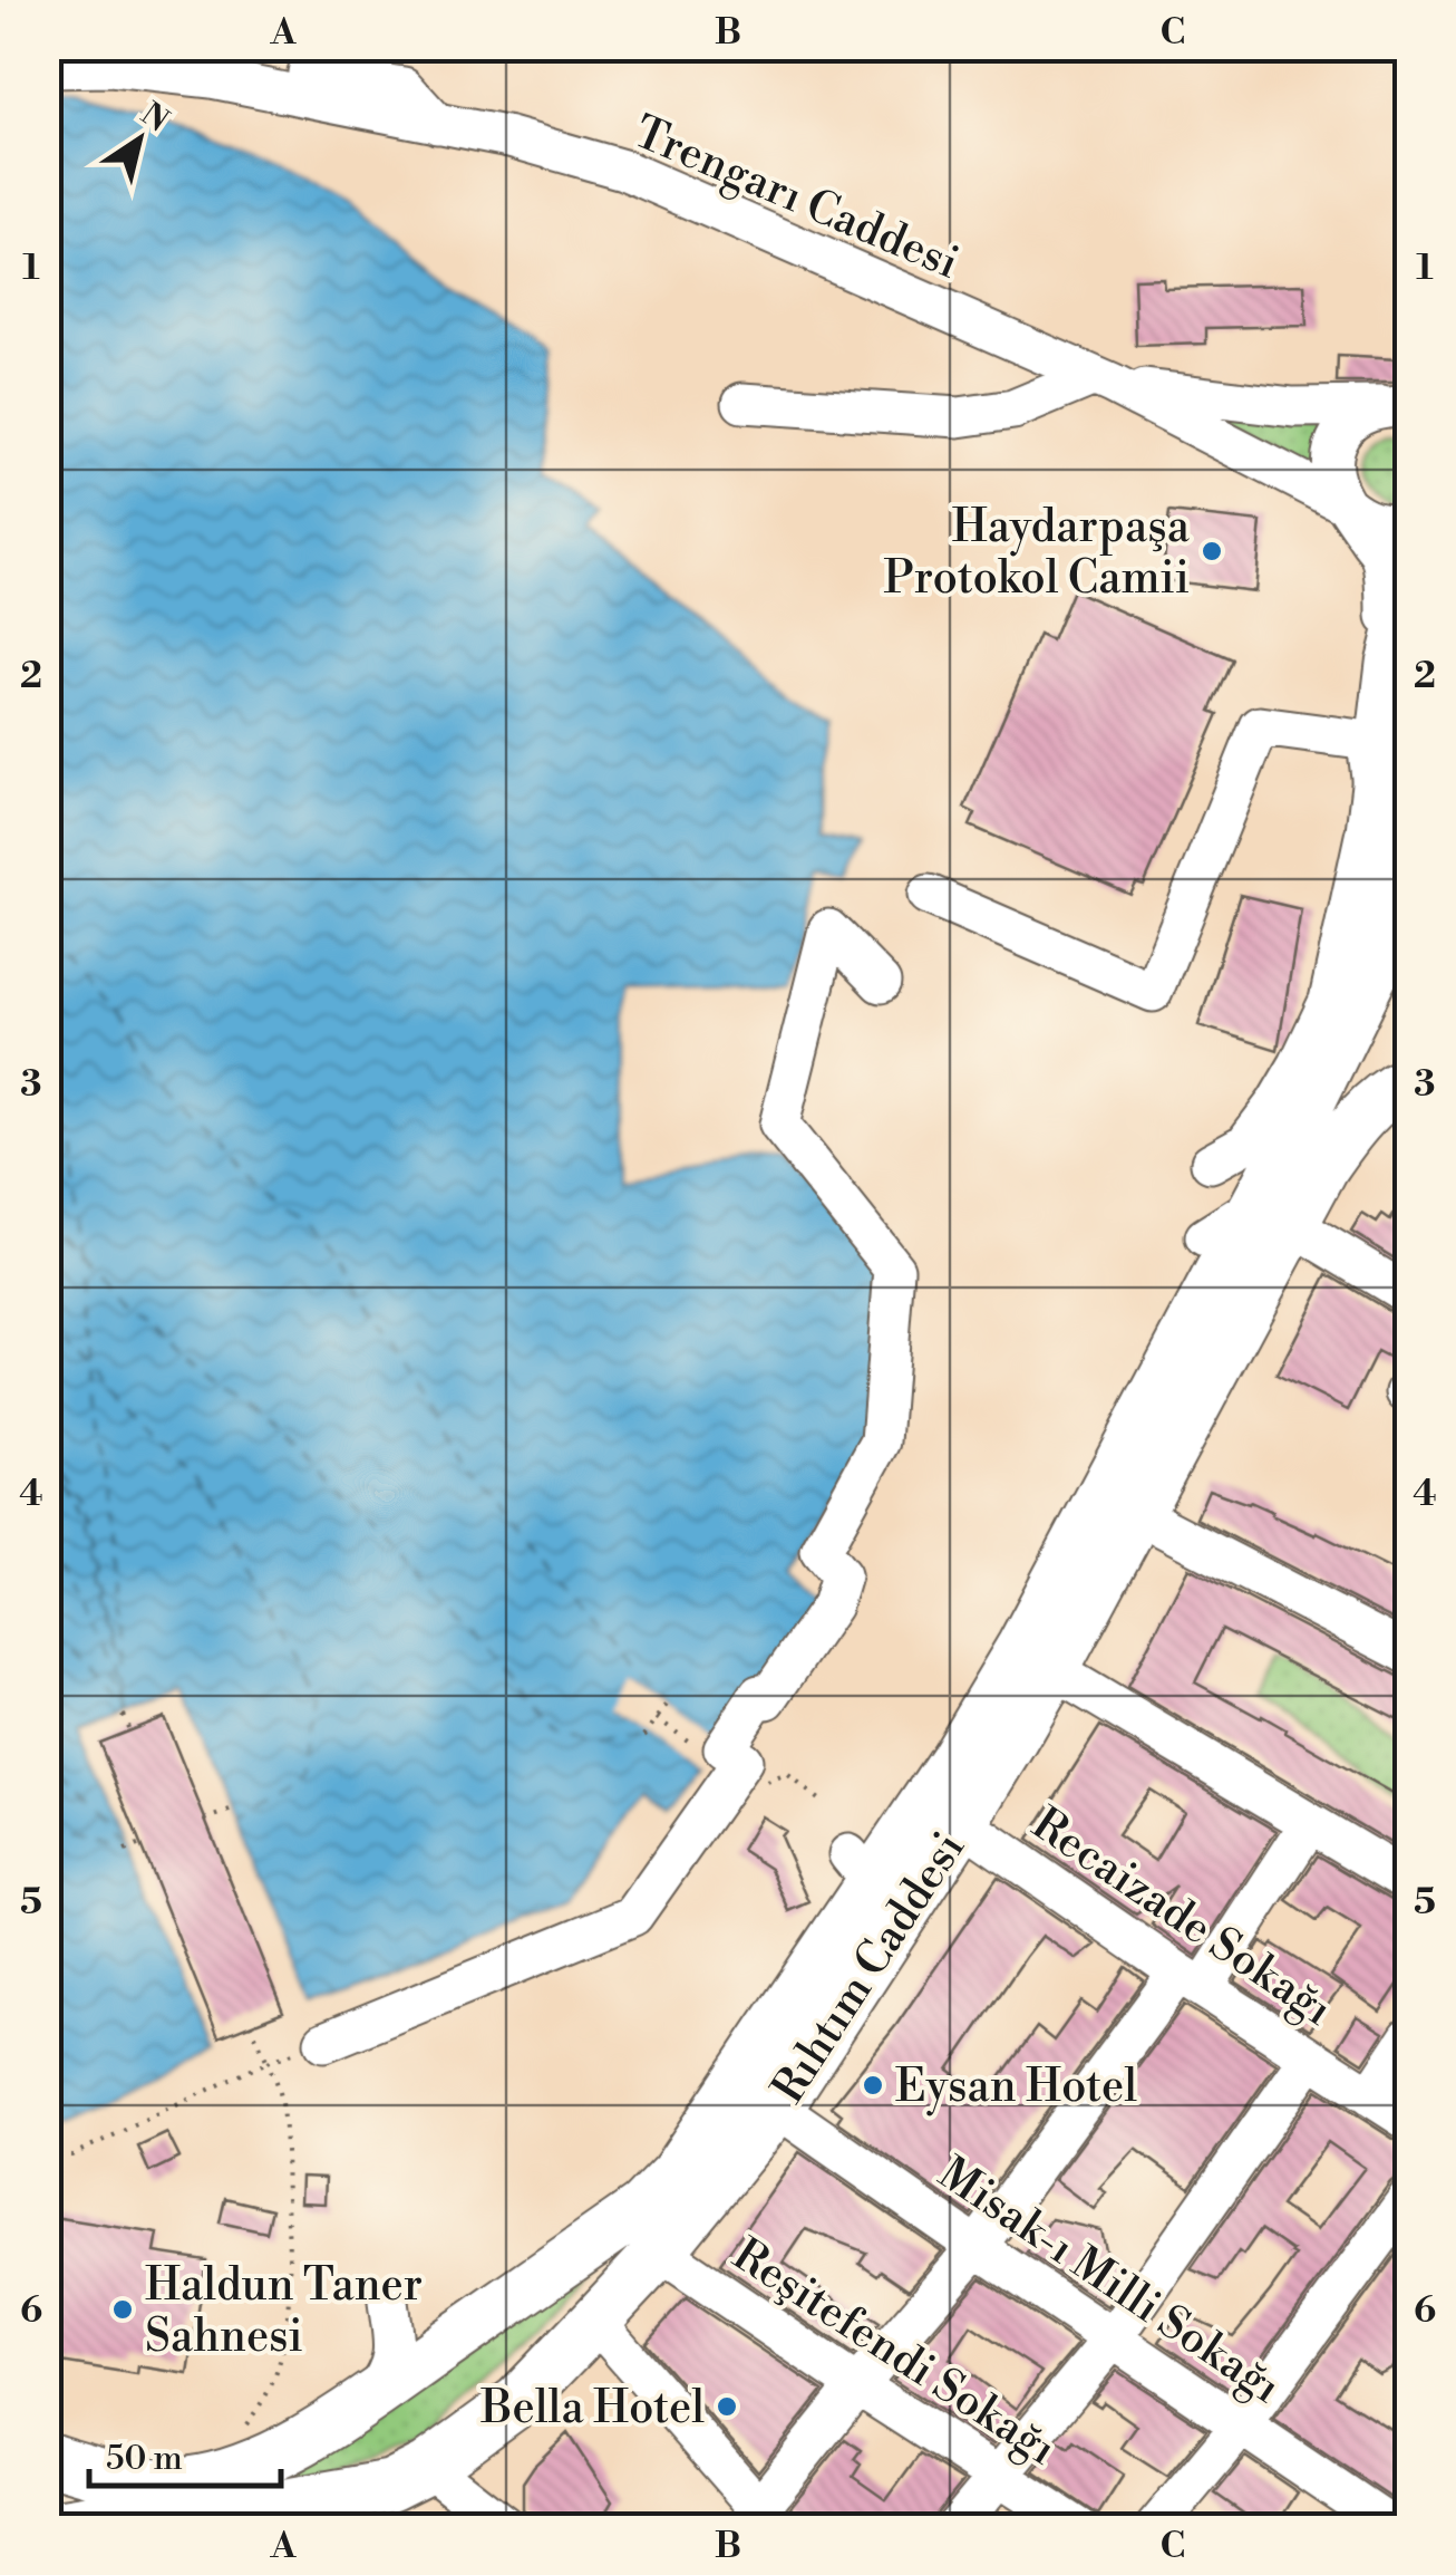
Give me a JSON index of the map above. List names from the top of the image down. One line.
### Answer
{"streets":{"main road":["Rıhtım Caddesi"],"street":["Trengarı Caddesi","Recaizade Sokağı","Misak-ı Milli Sokağı","Reşitefendi Sokağı"]},"crossings":[["Recaizade Sokağı","Rıhtım Caddesi"],["Rıhtım Caddesi","Misak-ı Milli Sokağı"],["Rıhtım Caddesi","Reşitefendi Sokağı"]],"places":["Haydarpaşa Protokol Camii","Eysan Hotel","Haldun Taner Sahnesi","Bella Hotel"],"scale_bar":"50 m","north":"top right","grid":{"columns":["A","B","C"],"rows":["1","2","3","4","5","6"]}}
